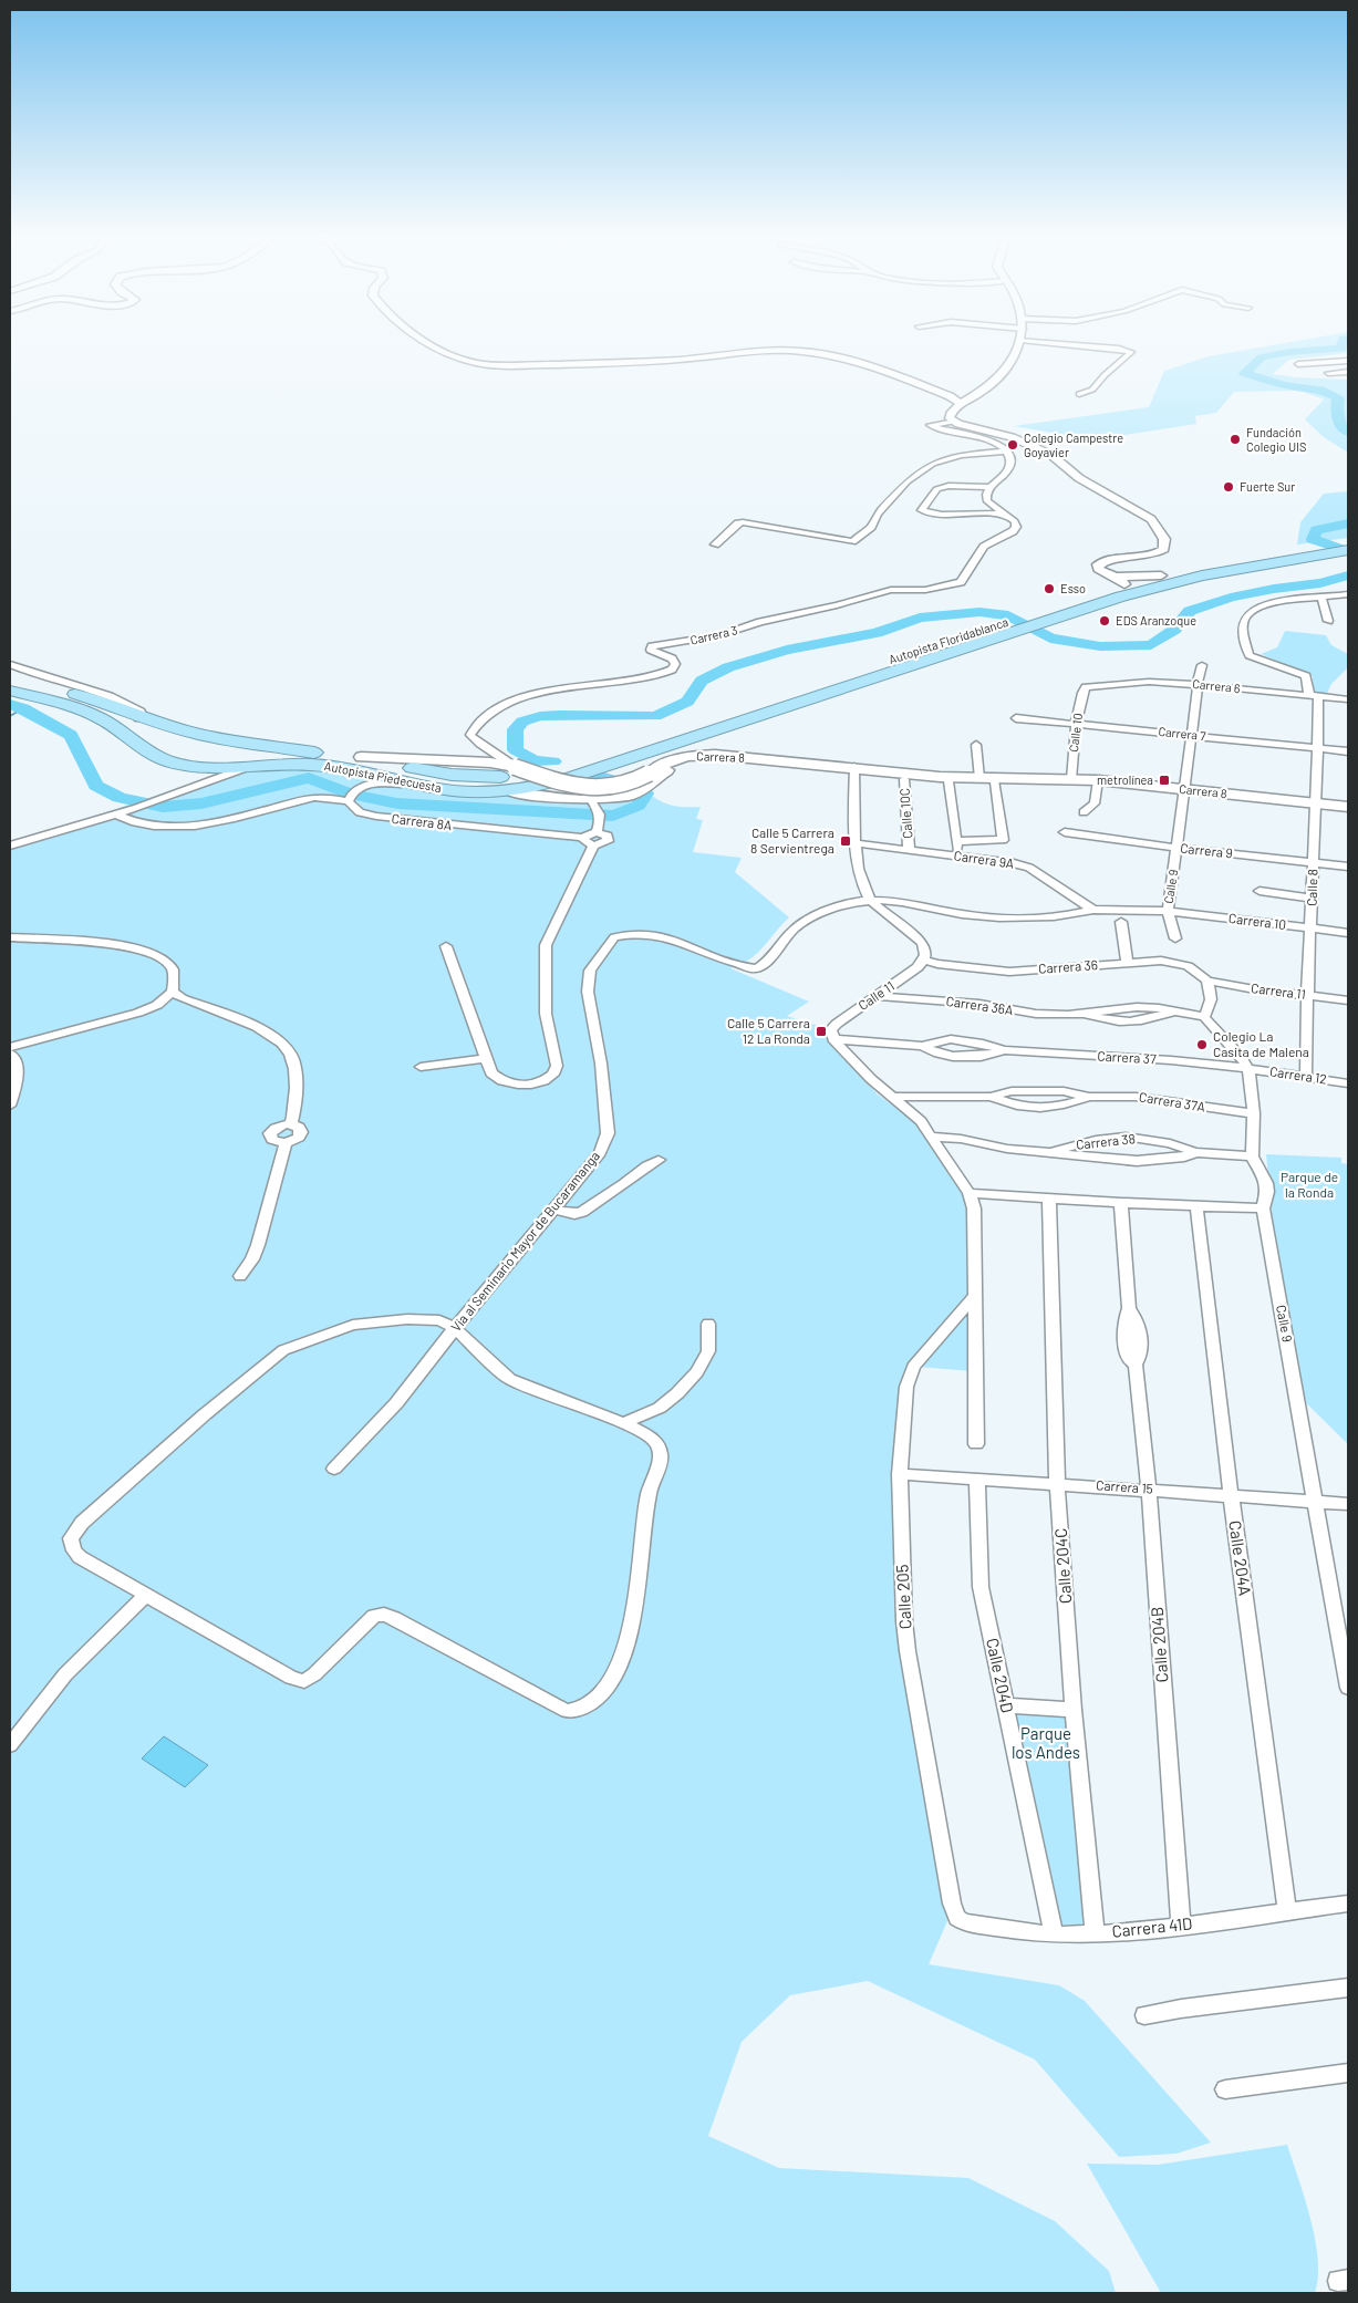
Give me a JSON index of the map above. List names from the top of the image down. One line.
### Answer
{"streets":{"highway":["Autopista Floridablanca","Autopista Piedecuesta"],"main road":["Carrera 8"],"street":["Carrera 3","Carrera 6","Calle 10","Carrera 7","Calle 10C","Carrera 8A","Carrera 9","Carrera 9A","Calle 9","Calle 8","Carrera 10","Carrera 36","Carrera 11","Calle 11","Carrera 36A","Carrera 37","Carrera 12","Carrera 37A","Carrera 38","Vía al Seminario Mayor de Bucaramanga","Carrera 15","Calle 204A","Calle 204C","Calle 205","Calle 204B","Calle 204D","Carrera 41D"]},"crossings":[["Carrera 3","Carrera 8"],["Autopista Floridablanca","Autopista Piedecuesta"],["Carrera 6","Calle 10"],["Carrera 6","Calle 9"],["Carrera 6","Calle 8"],["Calle 10","Carrera 7"],["Calle 10","Carrera 8"],["Carrera 7","Calle 9"],["Carrera 7","Calle 8"],["Carrera 8","Autopista Piedecuesta"],["Carrera 8","Calle 10C"],["Carrera 8","Calle 9"],["Carrera 8","Calle 8"],["Calle 10C","Carrera 9A"],["Carrera 9","Calle 9"],["Carrera 9","Calle 8"],["Calle 9","Carrera 10"],["Calle 9","Carrera 38"],["Calle 9","Carrera 15"],["Calle 8","Carrera 10"],["Calle 8","Carrera 11"],["Calle 8","Carrera 12"],["Carrera 36","Carrera 11"],["Carrera 36","Calle 11"],["Calle 11","Carrera 36A"],["Calle 11","Carrera 37"],["Carrera 37","Carrera 12"],["Carrera 15","Calle 204A"],["Carrera 15","Calle 204C"],["Carrera 15","Calle 205"],["Carrera 15","Calle 204B"],["Carrera 15","Calle 204D"],["Calle 204A","Carrera 41D"],["Calle 204C","Carrera 41D"],["Calle 205","Carrera 41D"],["Calle 204B","Carrera 41D"],["Calle 204D","Carrera 41D"]],"parks":["Parque de la Ronda","Parque los Andes"],"places":{"other":["Fundación Colegio UIS","Colegio Campestre Goyavier","Fuerte Sur","Esso","EDS Aranzoque","Colegio La Casita de Malena"],"transit":["metrolínea","Calle 5 Carrera 8 Servientrega","Calle 5 Carrera 12 La Ronda"]}}
